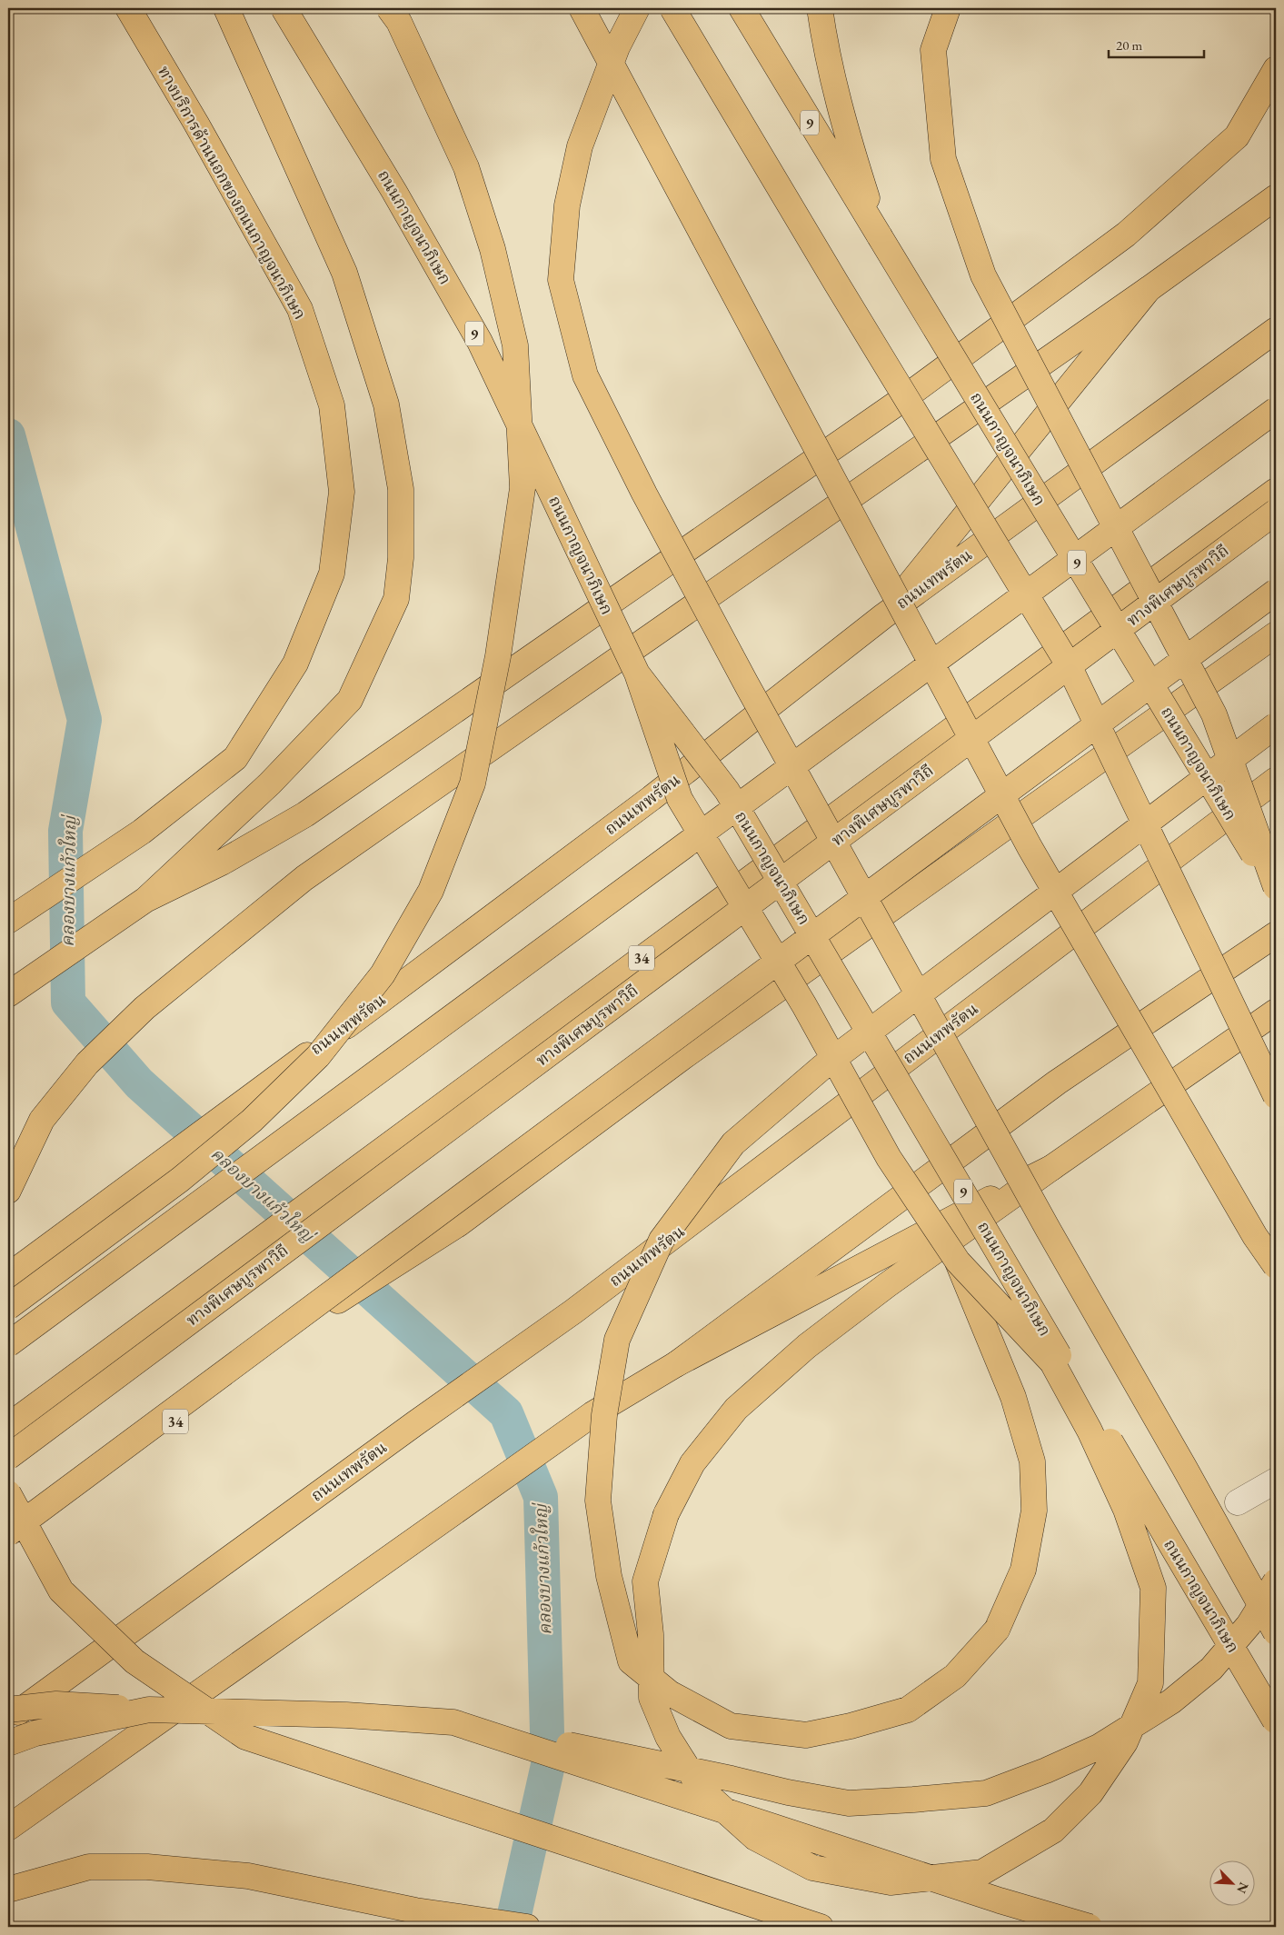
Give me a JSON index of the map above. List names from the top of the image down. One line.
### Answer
{"streets":{"main road":["9","ทางบริการด้านนอกของถนนกาญจนาภิเษก","ถนนกาญจนาภิเษก","ถนนเทพรัตน","ทางพิเศษบูรพาวิถี","34"]},"water":["คลองบางแก้วใหญ่"],"scale_bar":"20 m","north":"bottom right"}
